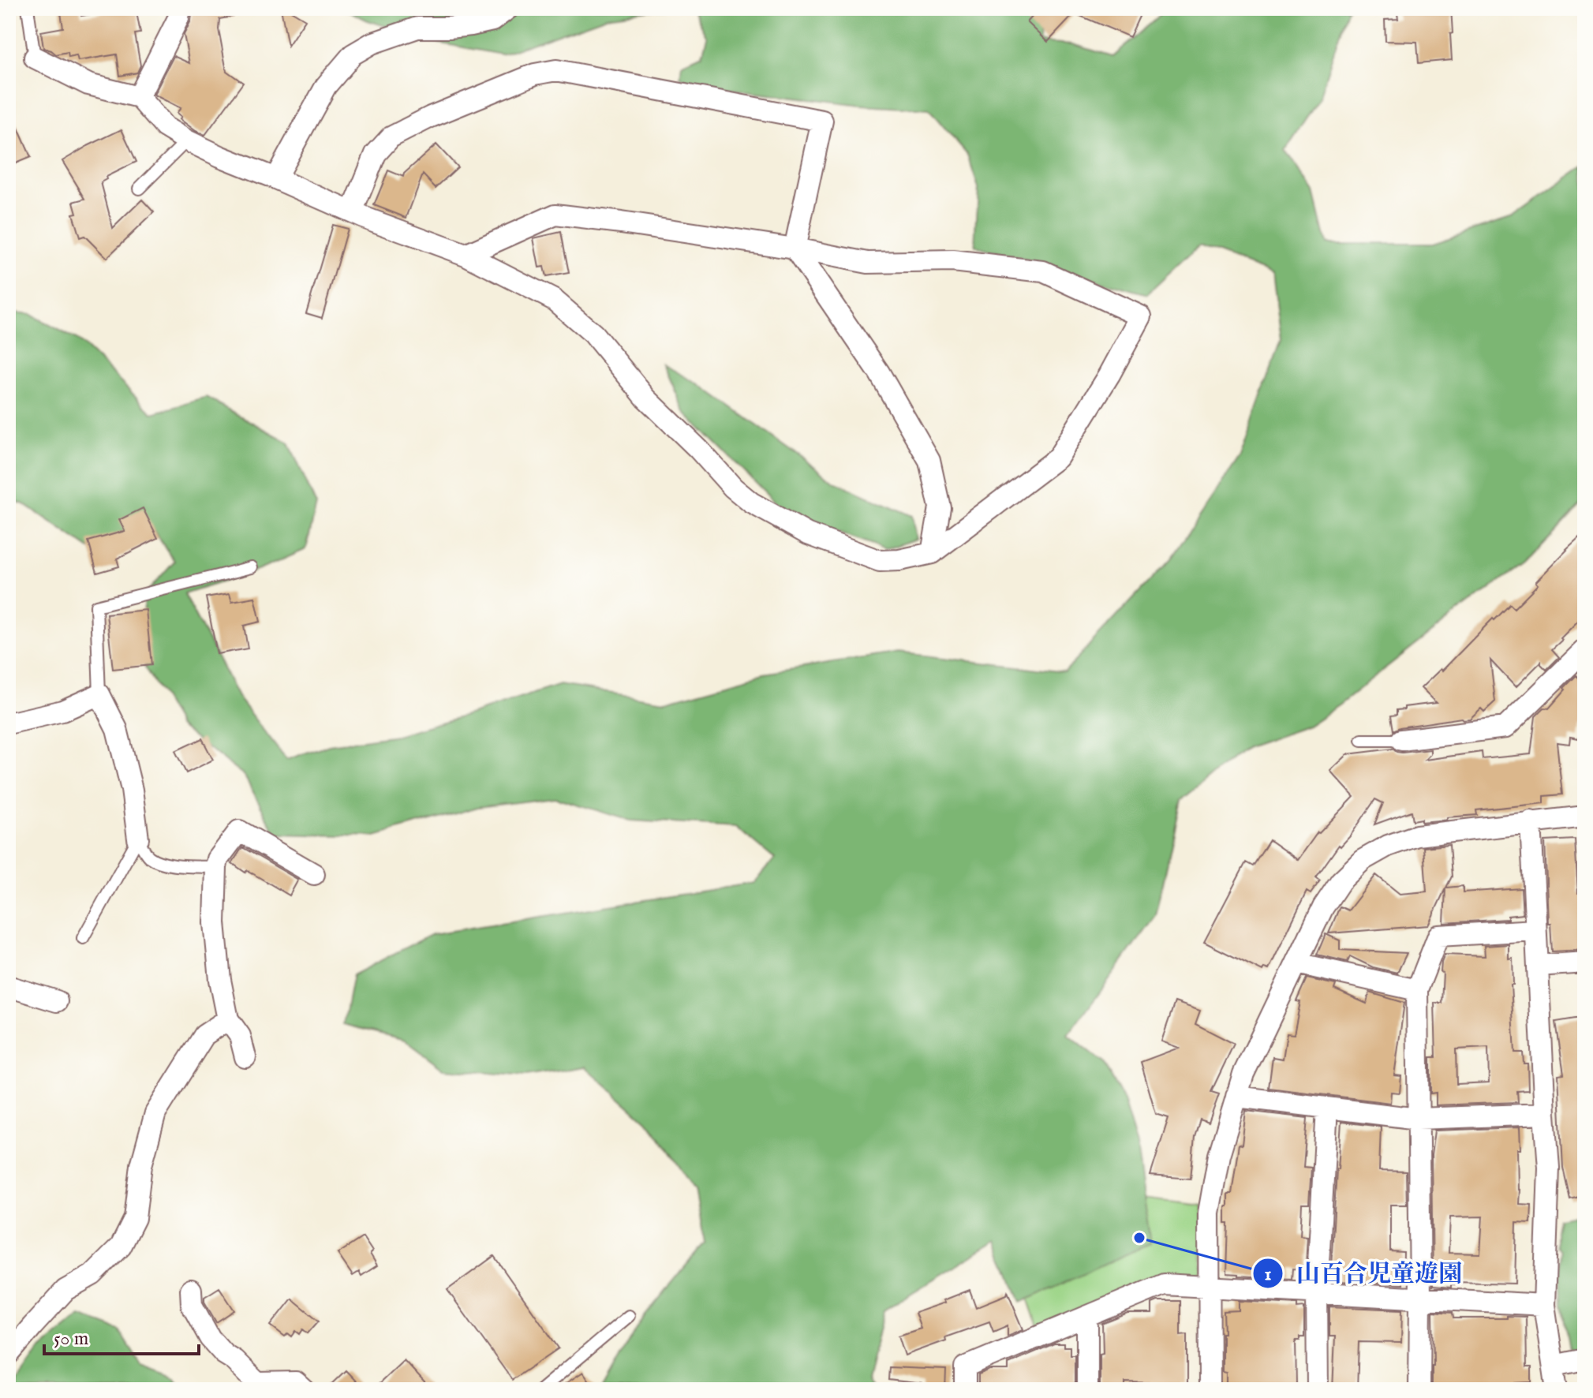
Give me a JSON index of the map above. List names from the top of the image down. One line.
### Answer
{"places":["山百合児童遊園"],"scale_bar":"50 m"}
